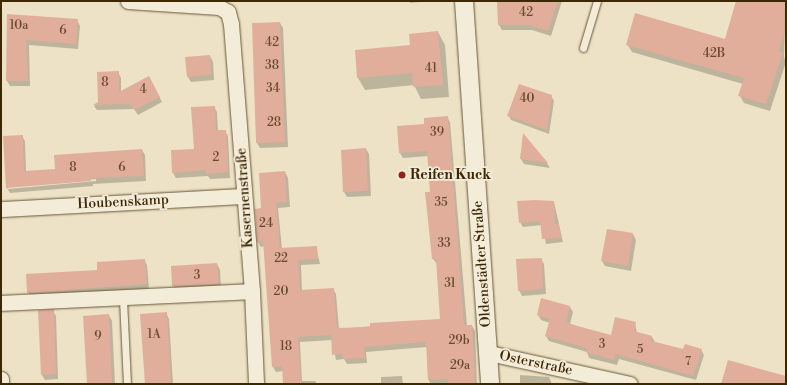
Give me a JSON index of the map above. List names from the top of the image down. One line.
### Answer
{"streets":{"street":["Kasernenstraße","Houbenskamp","Oldenstädter Straße","Osterstraße"]},"crossings":[["Kasernenstraße","Houbenskamp"],["Oldenstädter Straße","Osterstraße"]],"places":["Reifen Kuck"],"house_numbers":["42","10a","6","42","42B","38","41","8","34","4","40","28","39","2","8","6","35","24","33","22","3","31","20","1A","9","29b","3","18","5","7","29a"]}
